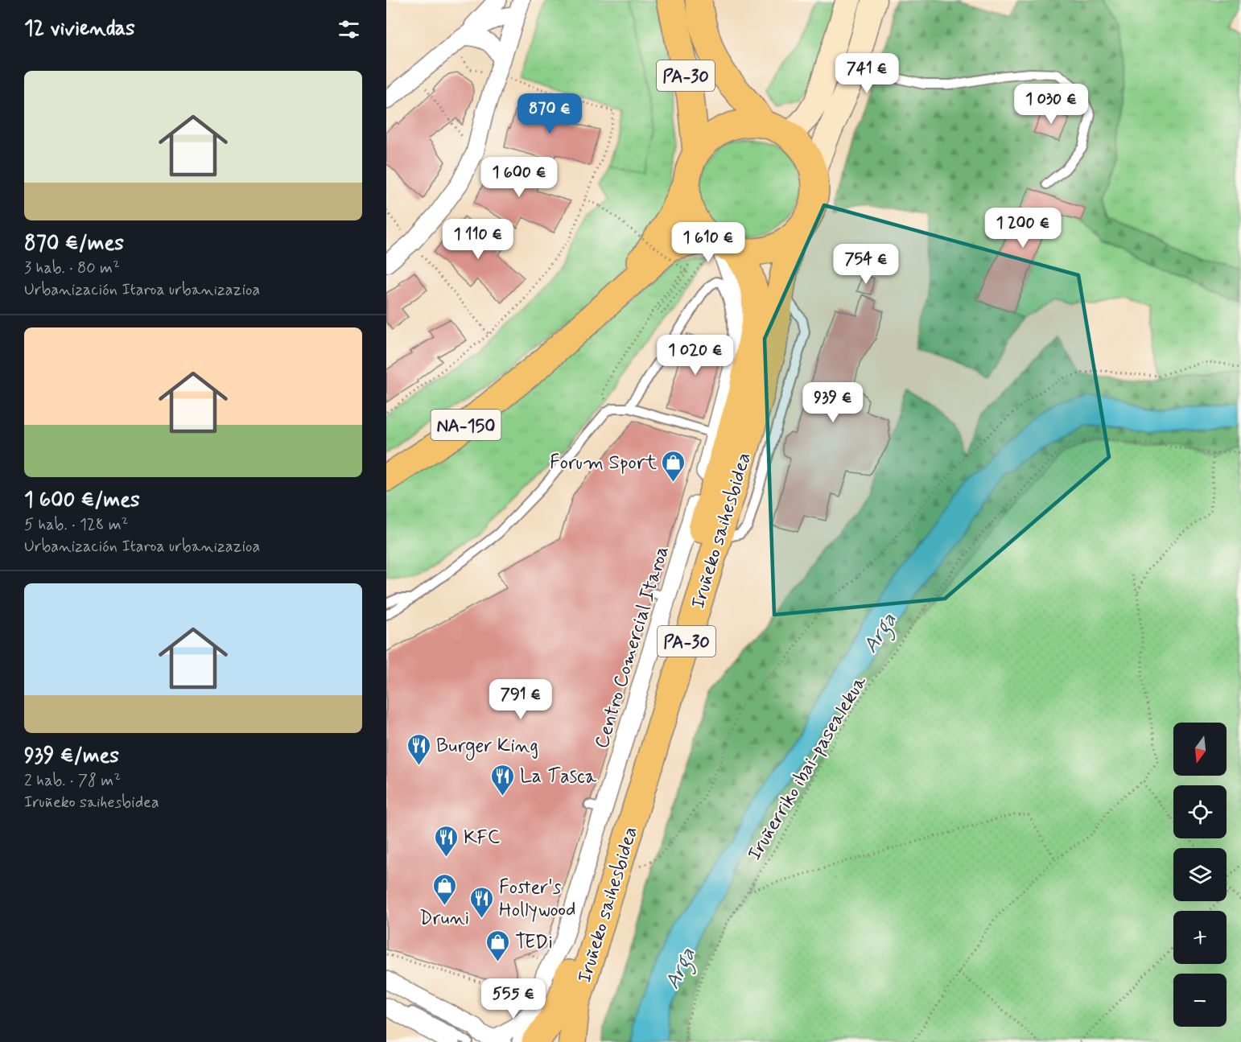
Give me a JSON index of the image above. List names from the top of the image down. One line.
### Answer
{"streets":{"main road":["PA-30","NA-150","Iruñeko saihesbidea"],"street":["Centro Comercial Itaroa"],"path":["Iruñerriko ibai-pasealekua"]},"crossings":[["PA-30","Iruñeko saihesbidea"],["PA-30","Centro Comercial Itaroa"],["Iruñeko saihesbidea","Centro Comercial Itaroa"]],"water":["Arga"],"places":{"shop":["Forum Sport","Druni","TEDi"],"restaurant":["Burger King","La Tasca","KFC","Foster's Hollywood"]},"north":"bottom","page":{"heading":"12 viviendas","price":["741 €","1 030 €","870 €","1 600 €","1 200 €","1 110 €","1 610 €","754 €","1 020 €","939 €","791 €","555 €"],"list":[{"name":"870 €/mes","note":"3 hab. · 80 m² · Urbanización Itaroa urbanizazioa"},{"name":"1 600 €/mes","note":"5 hab. · 128 m² · Urbanización Itaroa urbanizazioa"},{"name":"939 €/mes","note":"2 hab. · 78 m² · Iruñeko saihesbidea"}],"map_buttons":["+","−"]}}
